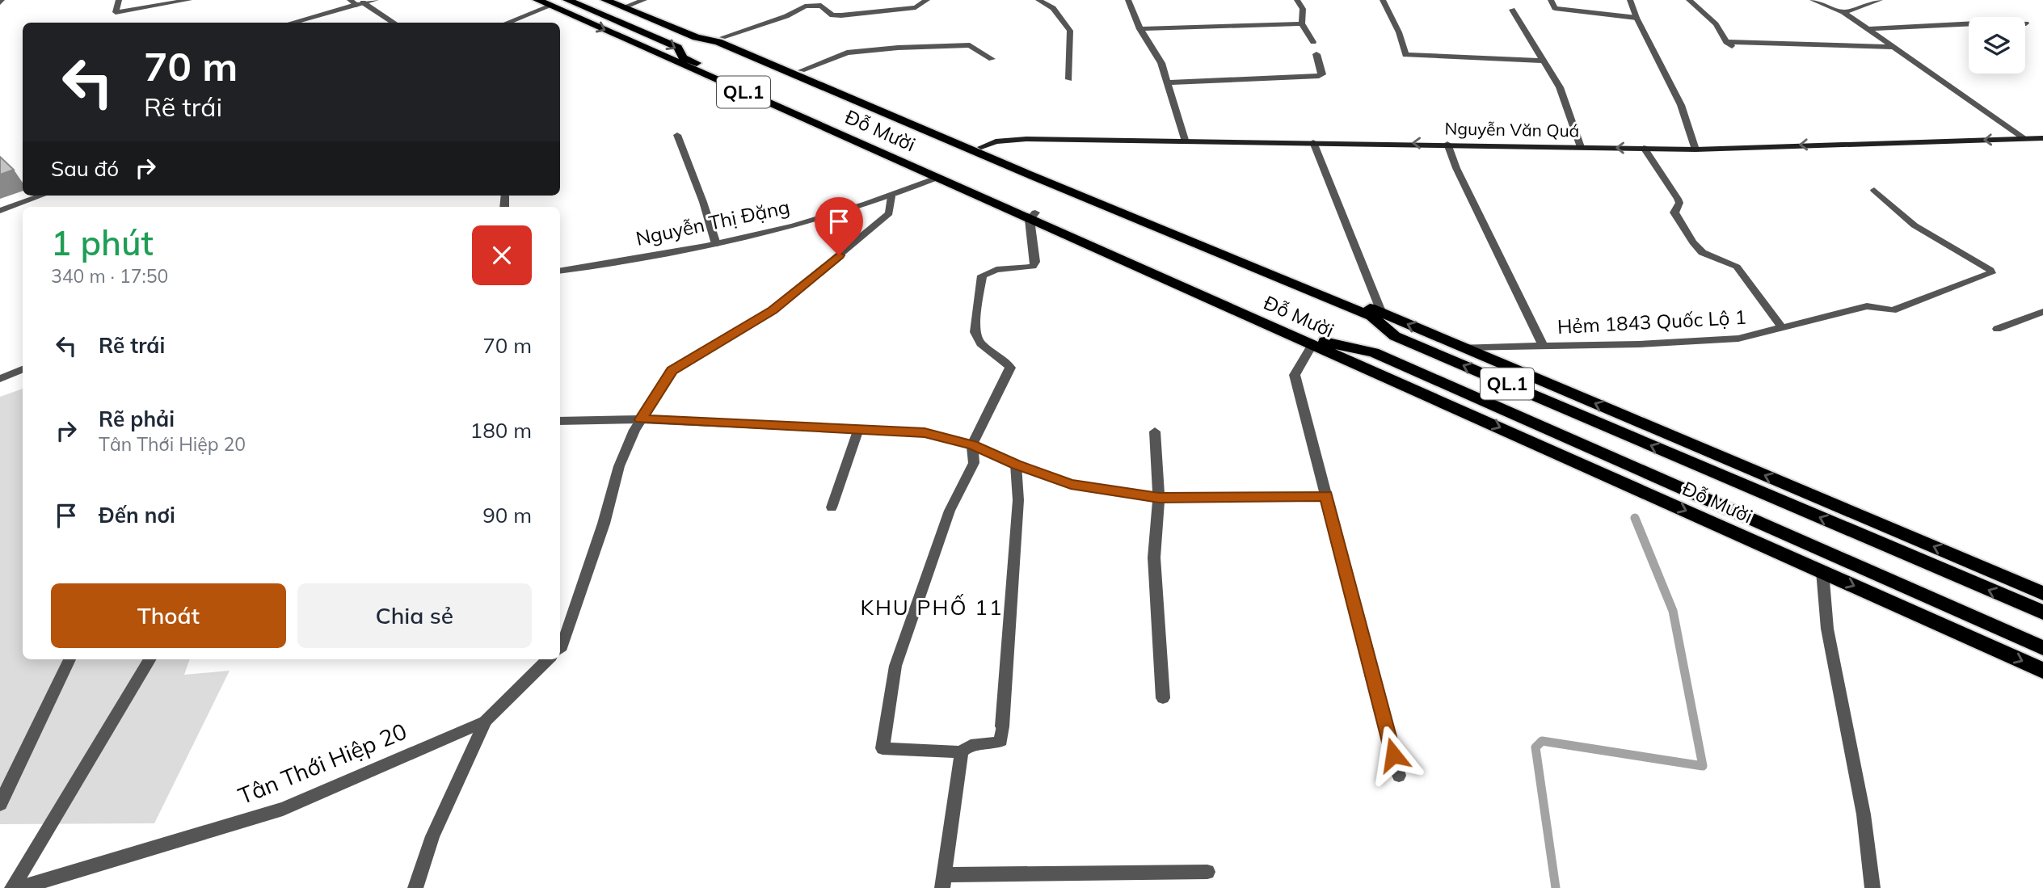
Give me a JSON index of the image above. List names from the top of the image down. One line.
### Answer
{"streets":{"highway":["QL.1","Đỗ Mười"],"main road":["Nguyễn Văn Quá"],"street":["Nguyễn Thị Đặng","Hẻm 1843 Quốc Lộ 1","Tân Thới Hiệp 20"]},"crossings":[["Nguyễn Văn Quá","Đỗ Mười"],["Đỗ Mười","Nguyễn Thị Đặng"],["Đỗ Mười","Hẻm 1843 Quốc Lộ 1"]],"one_way":["Nguyễn Văn Quá"],"districts":["KHU PHỐ 11"],"page":{"turn":["70 m","Rẽ trái"],"then":"Sau đó","heading":["1 phút","340 m · 17:50"],"list":[{"name":"Rẽ trái","value":"70 m"},{"name":"Rẽ phải","note":"Tân Thới Hiệp 20","value":"180 m"},{"name":"Đến nơi","value":"90 m"}],"buttons":["Thoát","Chia sẻ"]}}
